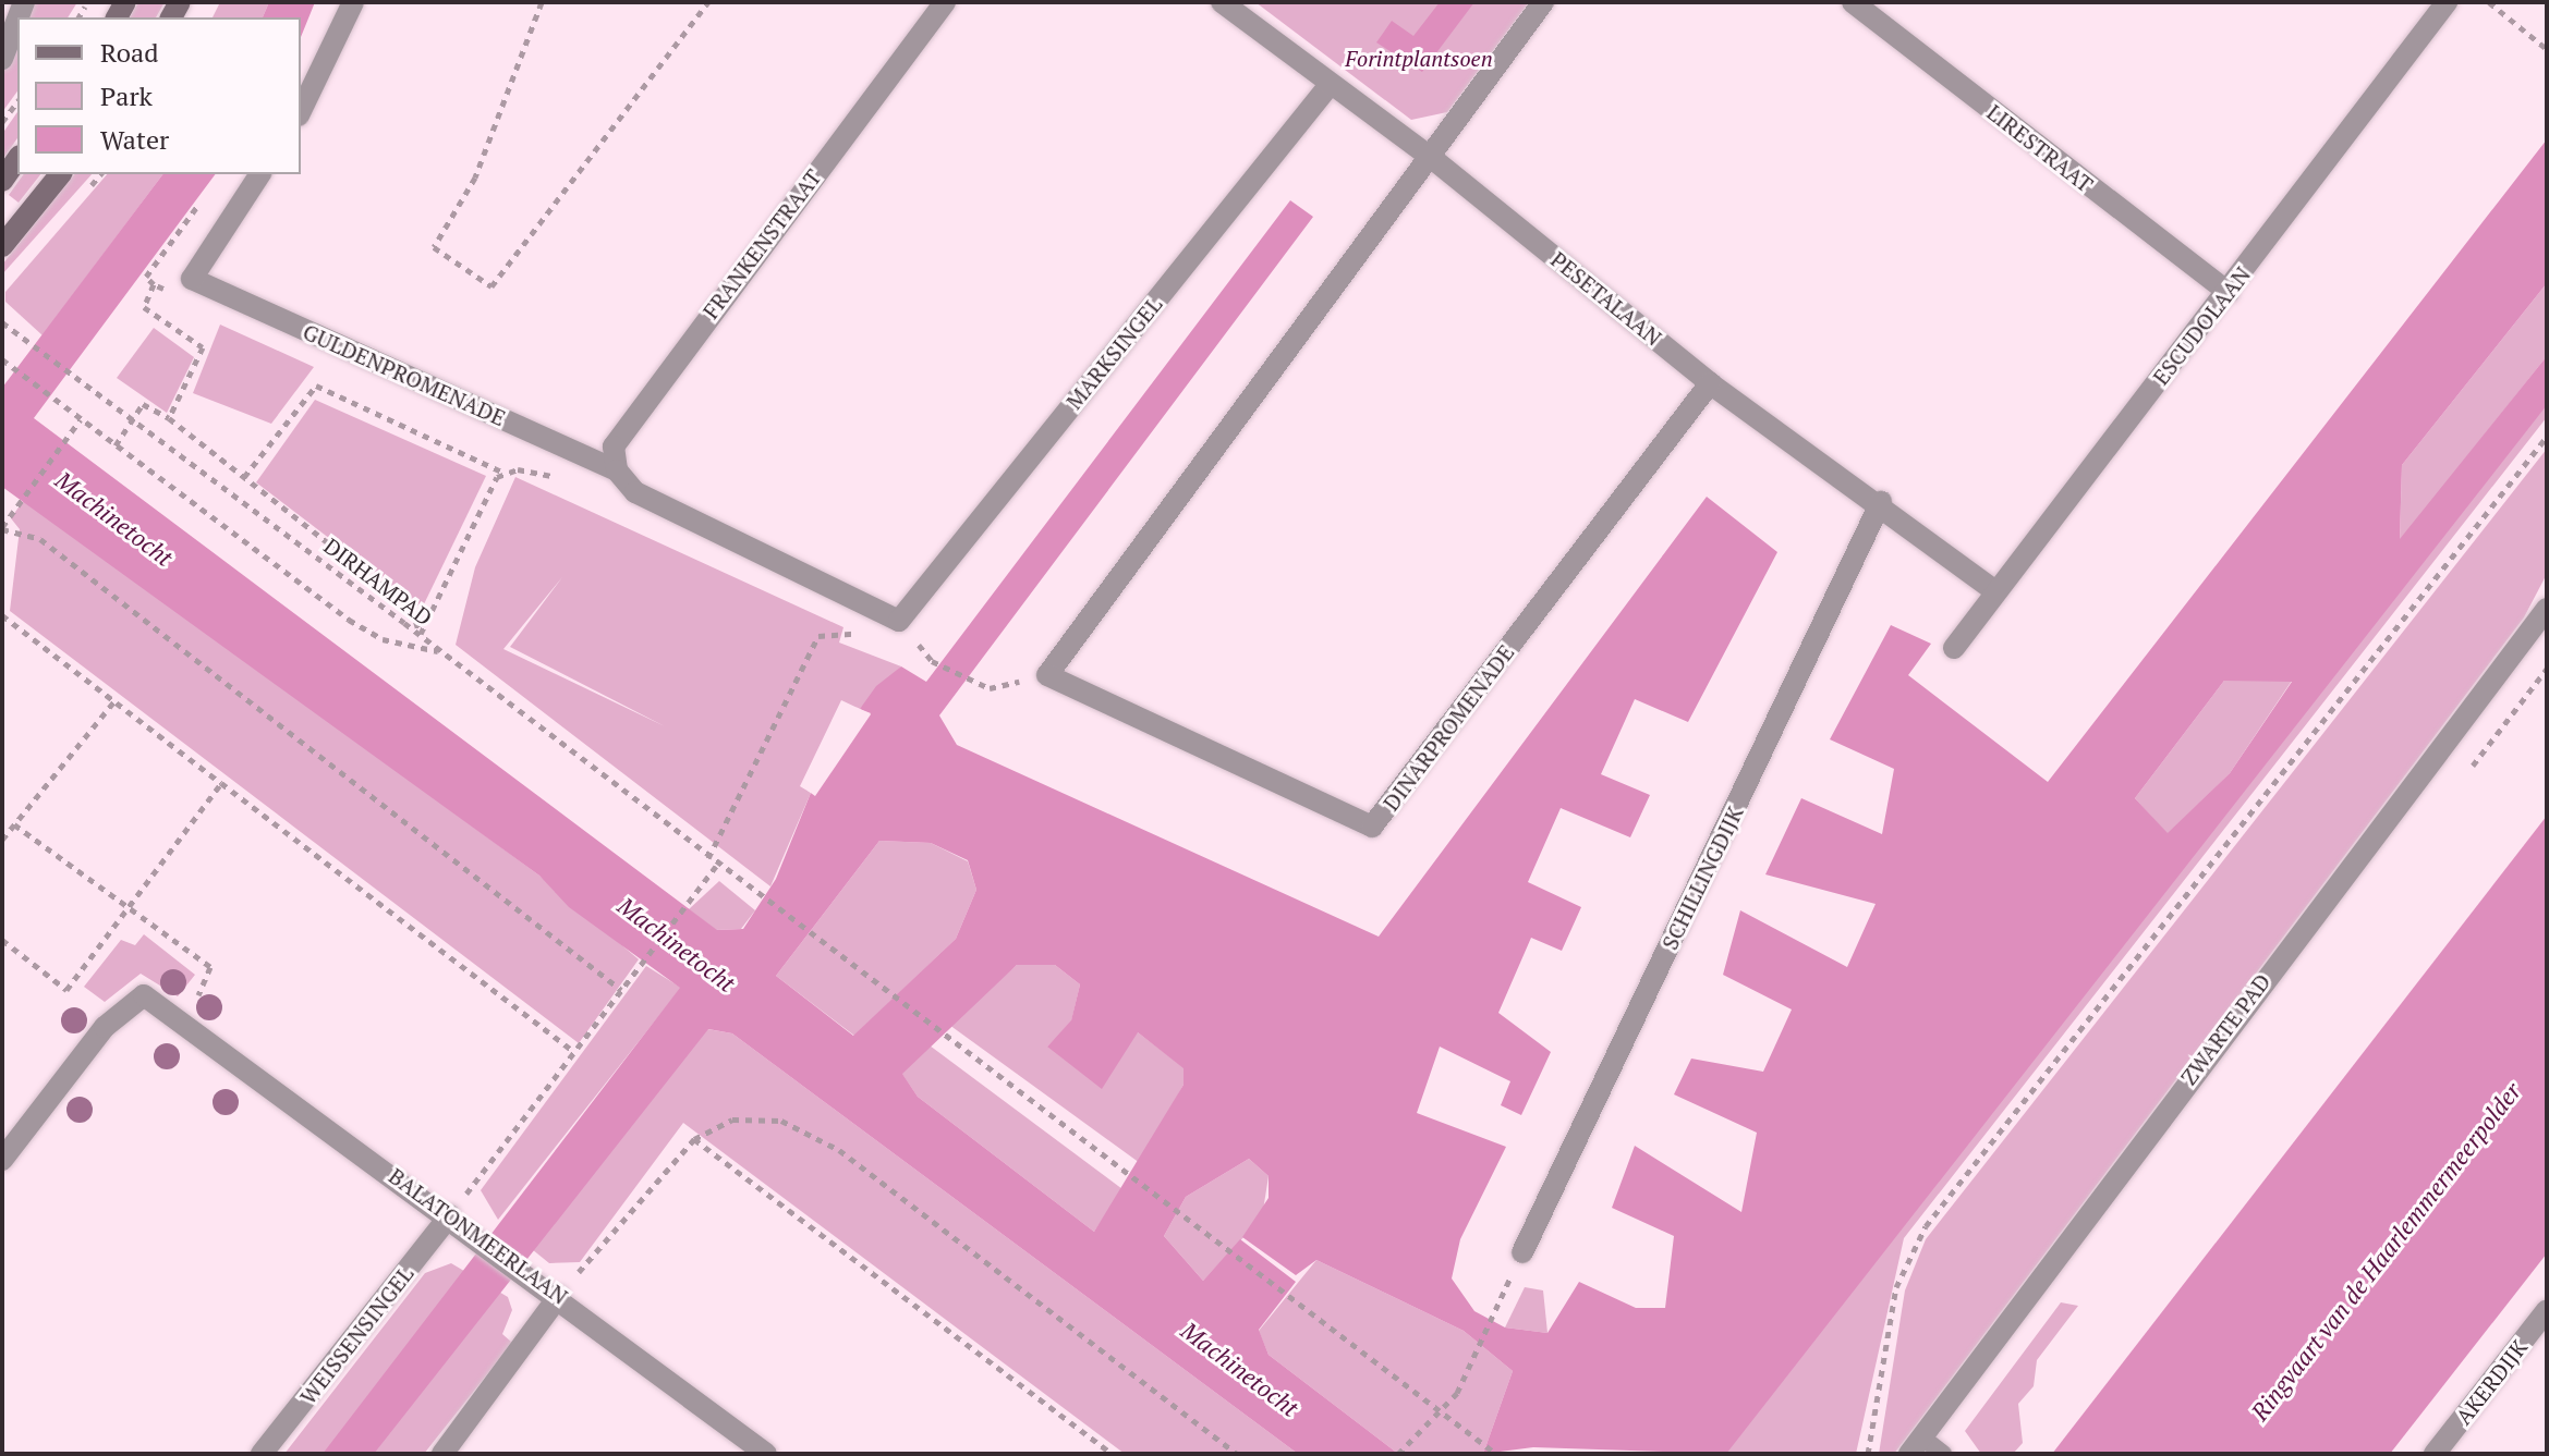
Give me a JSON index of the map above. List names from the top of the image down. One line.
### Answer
{"streets":{"street":["LIRESTRAAT","FRANKENSTRAAT","PESETALAAN","ESCUDOLAAN","MARKSINGEL","GULDENPROMENADE","DINARPROMENADE","SCHILLINGDIJK","ZWARTE PAD","BALATONMEERLAAN","WEISSENSINGEL","AKERDIJK"],"path":["DIRHAMPAD"]},"crossings":[["LIRESTRAAT","ESCUDOLAAN"],["FRANKENSTRAAT","MARKSINGEL"],["FRANKENSTRAAT","GULDENPROMENADE"],["PESETALAAN","ESCUDOLAAN"],["PESETALAAN","MARKSINGEL"],["PESETALAAN","DINARPROMENADE"],["PESETALAAN","SCHILLINGDIJK"],["MARKSINGEL","GULDENPROMENADE"],["BALATONMEERLAAN","WEISSENSINGEL"]],"water":["Machinetocht","Ringvaart van de Haarlemmermeerpolder"],"parks":["Forintplantsoen"],"legend":["Road","Park","Water"]}
